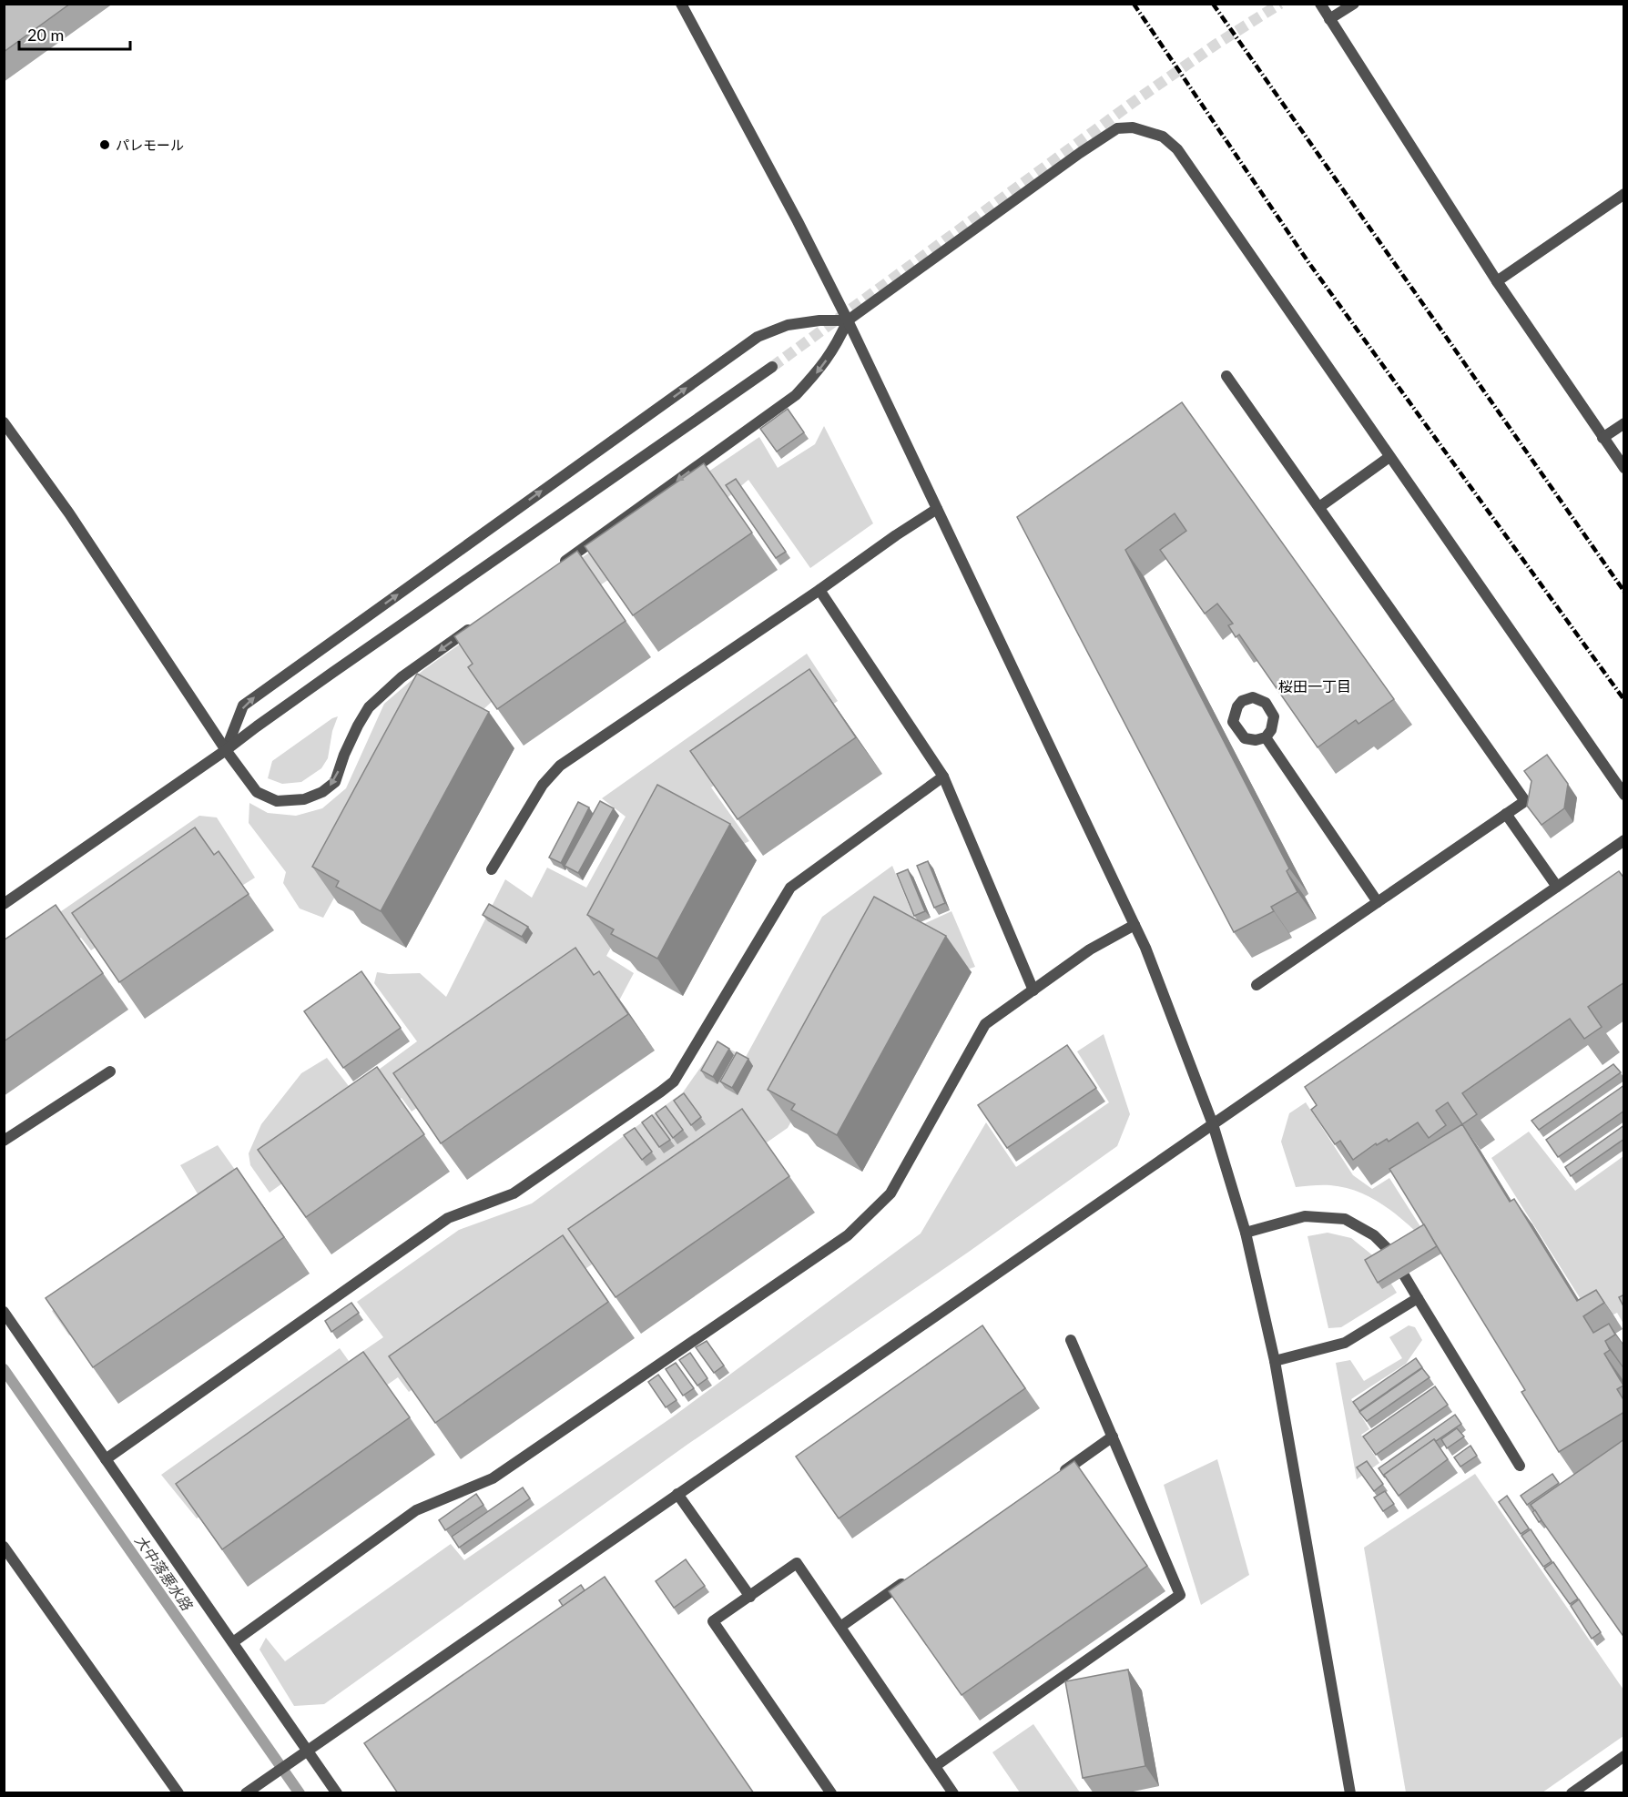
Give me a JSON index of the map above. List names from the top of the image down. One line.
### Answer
{"districts":["桜田一丁目"],"water":["大中落悪水路"],"places":["パレモール"],"scale_bar":"20 m"}
